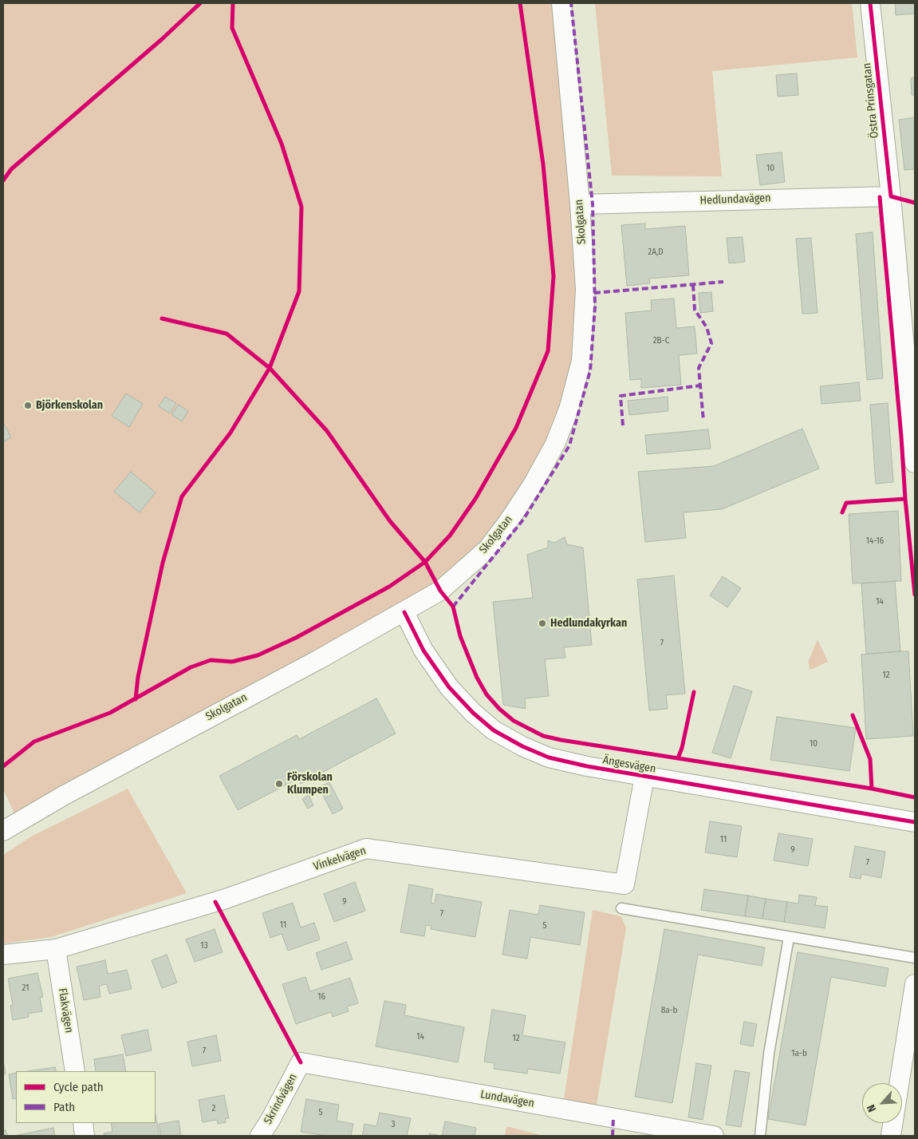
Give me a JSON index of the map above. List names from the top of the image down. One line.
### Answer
{"streets":{"street":["Östra Prinsgatan","Hedlundavägen","Skolgatan","Ängesvägen","Vinkelvägen","Flakvägen","Skrindvägen","Lundavägen"]},"crossings":[["Östra Prinsgatan","Hedlundavägen"],["Hedlundavägen","Skolgatan"],["Skolgatan","Ängesvägen"],["Ängesvägen","Vinkelvägen"],["Vinkelvägen","Flakvägen"],["Skrindvägen","Lundavägen"]],"places":["Björkenskolan","Hedlundakyrkan","Förskolan Klumpen"],"house_numbers":["10","2A,D","2B-C","14-16","14","7","12","10","11","9","7","9","7","11","5","13","21","16","8a-b","14","12","7","1a-b","2","5","3"],"legend":["Cycle path","Path"],"north":"bottom left"}
